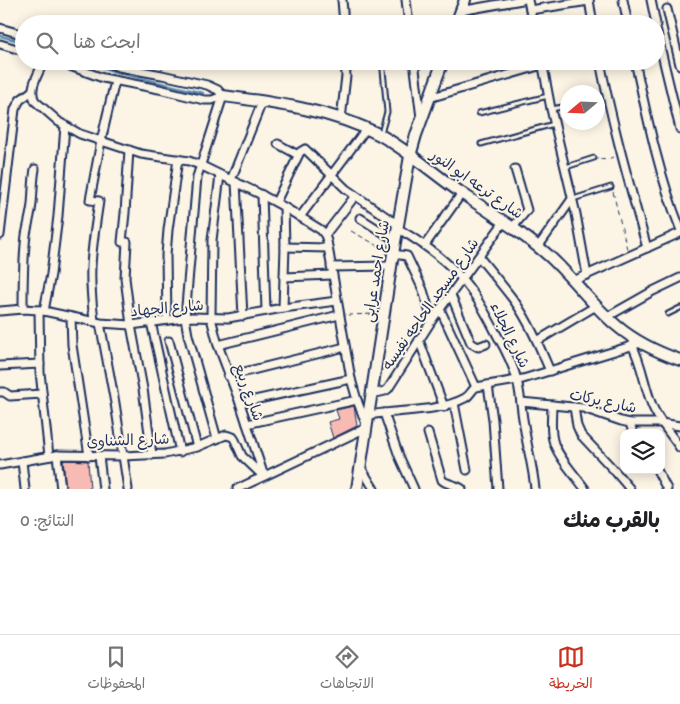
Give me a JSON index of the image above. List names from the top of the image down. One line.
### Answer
{"streets":{"street":["شارع ترعه ابو النور","شارع احمد عرابى","شارع مسجد الحاجه نفيسه","شارع الجهاد","شارع الجلاء","شارع ربيع","شارع بركات","شارع الشناوى"]},"crossings":[["شارع ترعه ابو النور","شارع احمد عرابى"],["شارع ترعه ابو النور","شارع مسجد الحاجه نفيسه"],["شارع احمد عرابى","شارع مسجد الحاجه نفيسه"],["شارع احمد عرابى","شارع الجلاء"],["شارع مسجد الحاجه نفيسه","شارع الجلاء"],["شارع الجهاد","شارع ربيع"],["شارع الجلاء","شارع بركات"]],"north":"left","page":{"search":"ابحث هنا","heading":["بالقرب منك","النتائج: 0"],"nav":["الخريطة","الاتجاهات","المحفوظات"]}}
